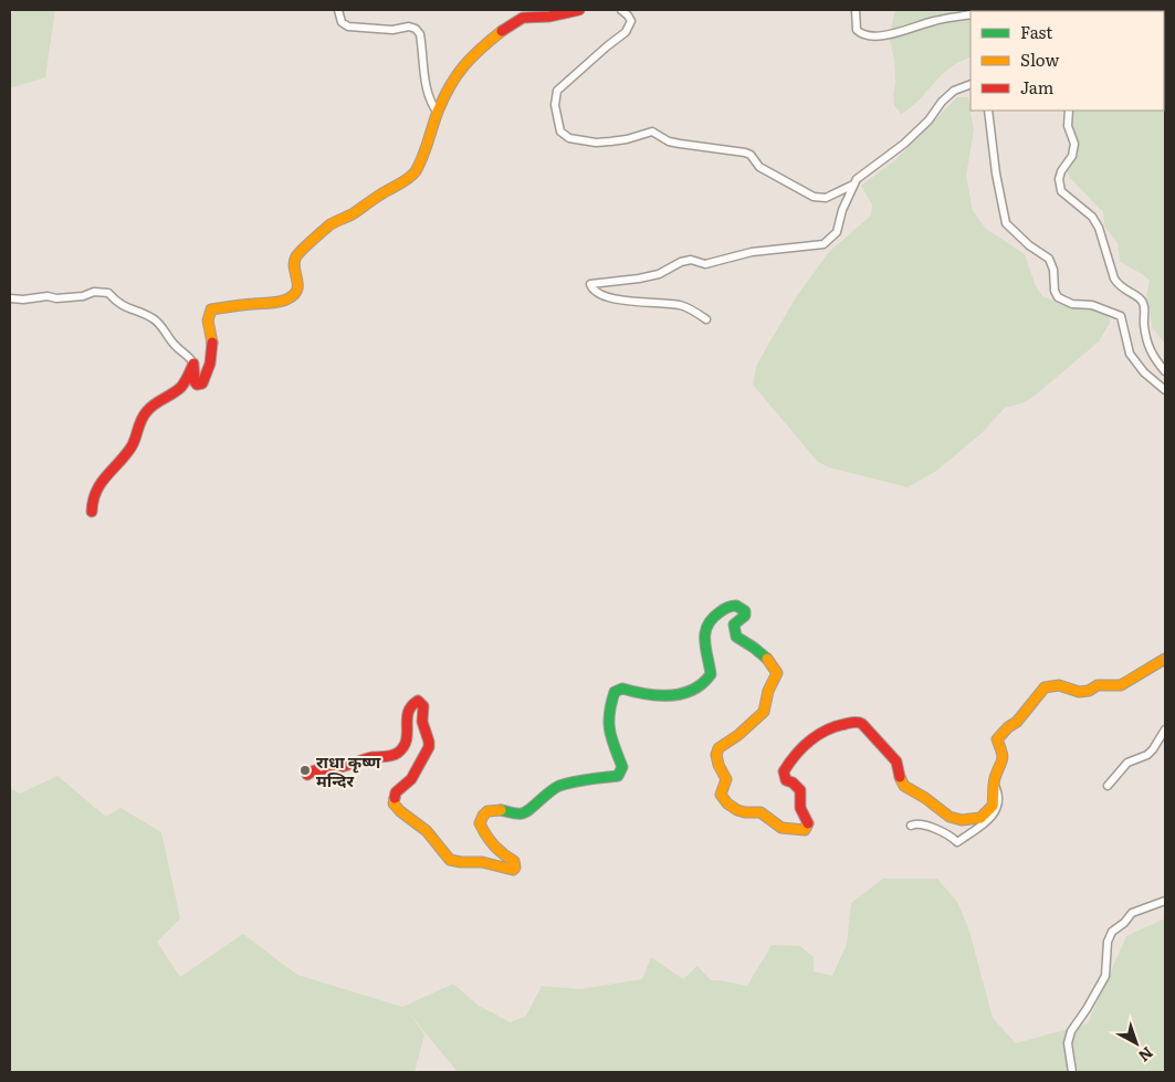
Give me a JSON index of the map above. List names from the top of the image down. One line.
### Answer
{"places":["राधा कृष्ण मन्दिर"],"legend":["Fast","Slow","Jam"],"north":"bottom right"}
